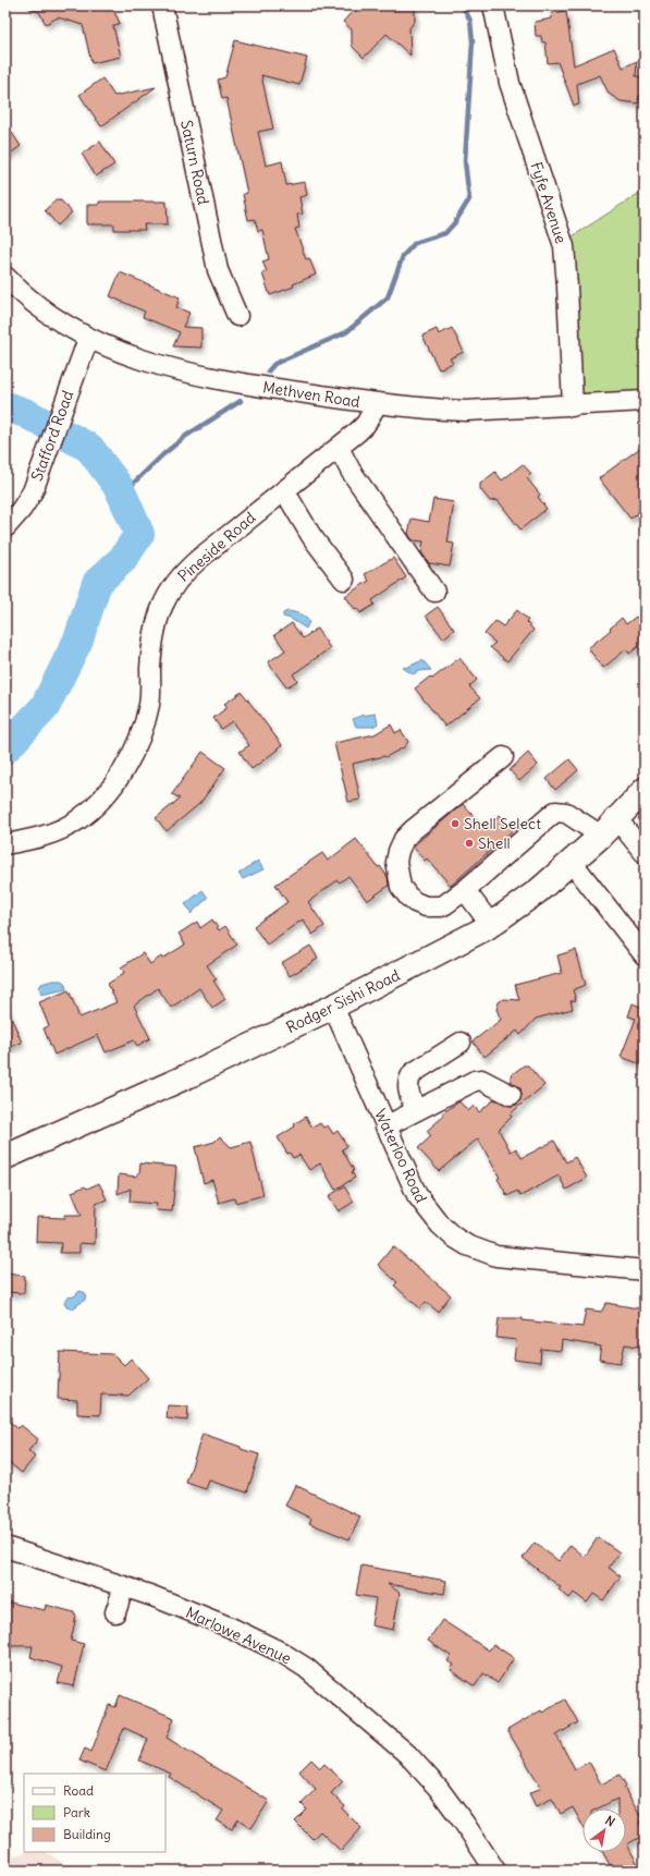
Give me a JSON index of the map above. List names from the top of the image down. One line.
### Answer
{"streets":{"main road":["Rodger Sishi Road"],"street":["Saturn Road","Fyfe Avenue","Methven Road","Stafford Road","Pineside Road","Waterloo Road","Marlowe Avenue"]},"crossings":[["Fyfe Avenue","Methven Road"],["Methven Road","Stafford Road"],["Methven Road","Pineside Road"],["Rodger Sishi Road","Waterloo Road"]],"places":["Shell Select","Shell"],"legend":["Road","Park","Building"],"north":"top right"}
